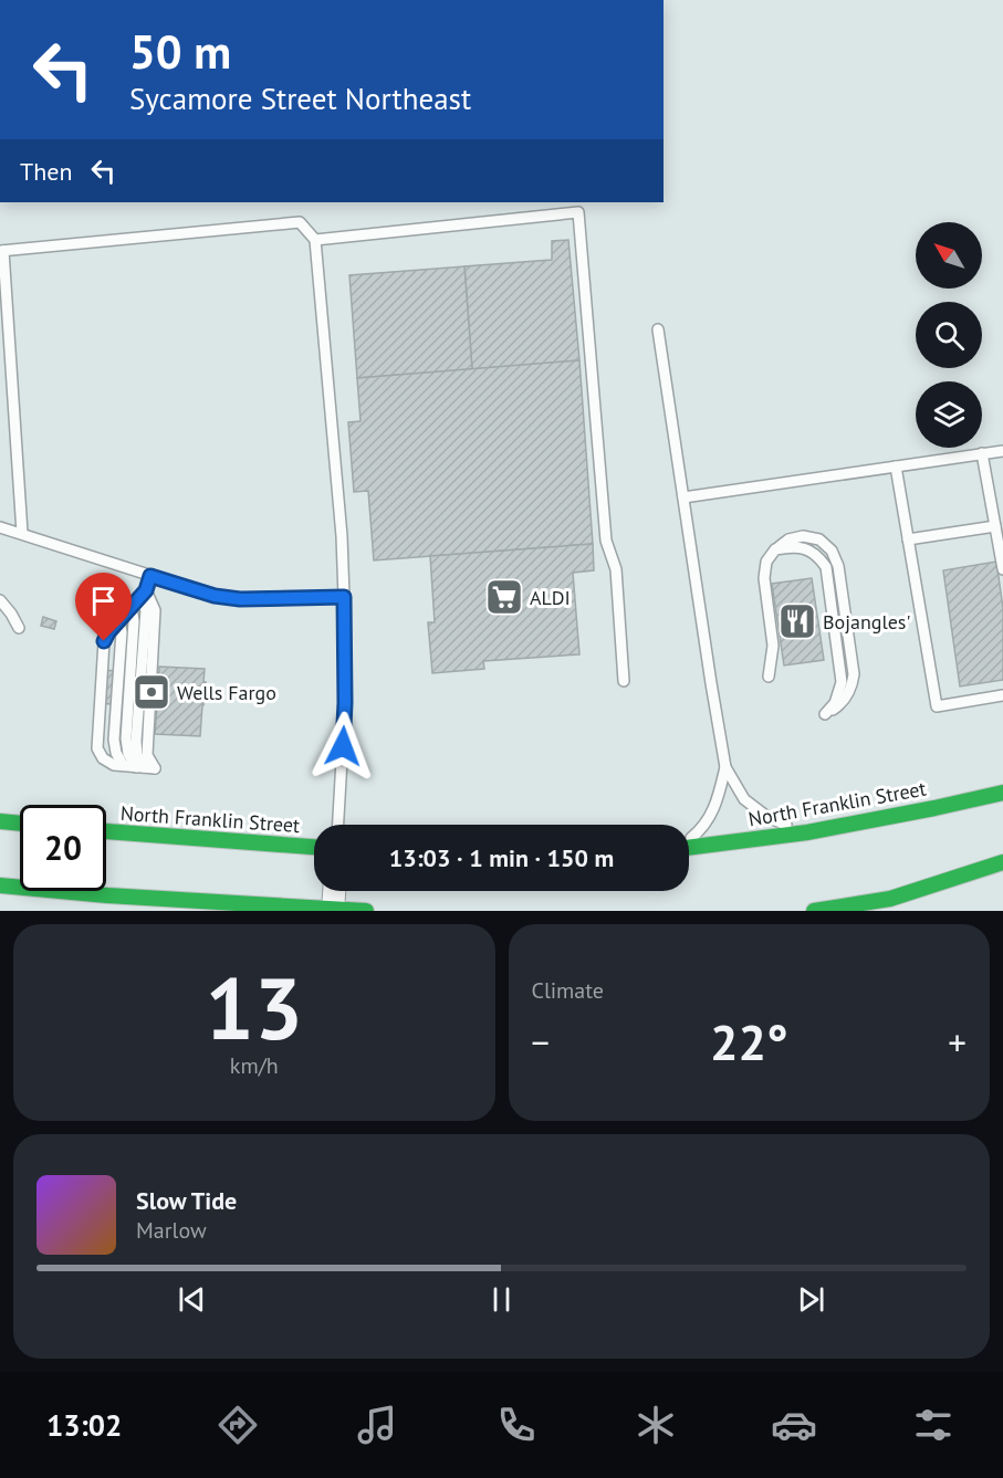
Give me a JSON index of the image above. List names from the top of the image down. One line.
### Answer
{"streets":{"main road":["North Franklin Street"]},"places":{"supermarket":["ALDI"],"restaurant":["Bojangles'"],"bank":["Wells Fargo"]},"north":"top left","page":{"turn":["50 m","Sycamore Street Northeast"],"then":"Then","limit":"20","trip":"13:03 · 1 min · 150 m","tile":[["13","km/h"],"Climate"],"heat":["−","22°","+"],"song":["Slow Tide","Marlow"],"tabs":"13:02"}}
